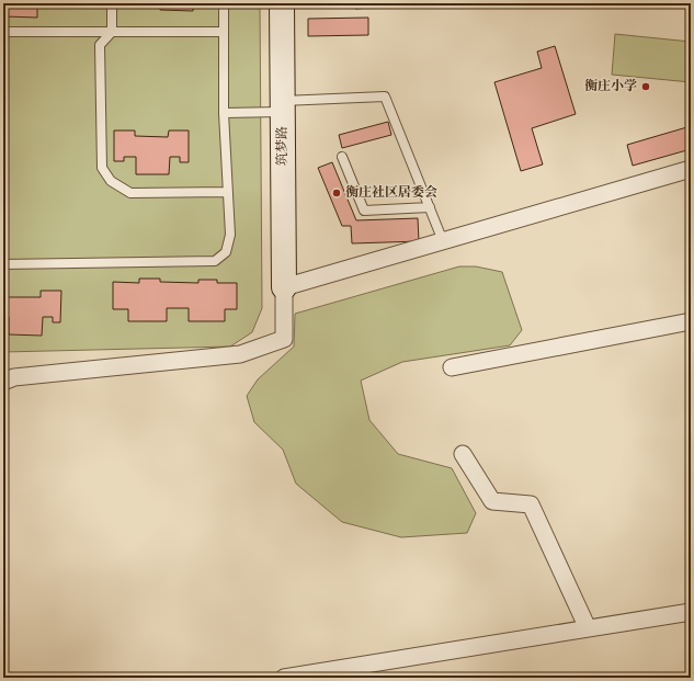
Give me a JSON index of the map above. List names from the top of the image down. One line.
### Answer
{"streets":{"street":["筑梦路"]},"places":["衡庄小学","衡庄社区居委会"]}
